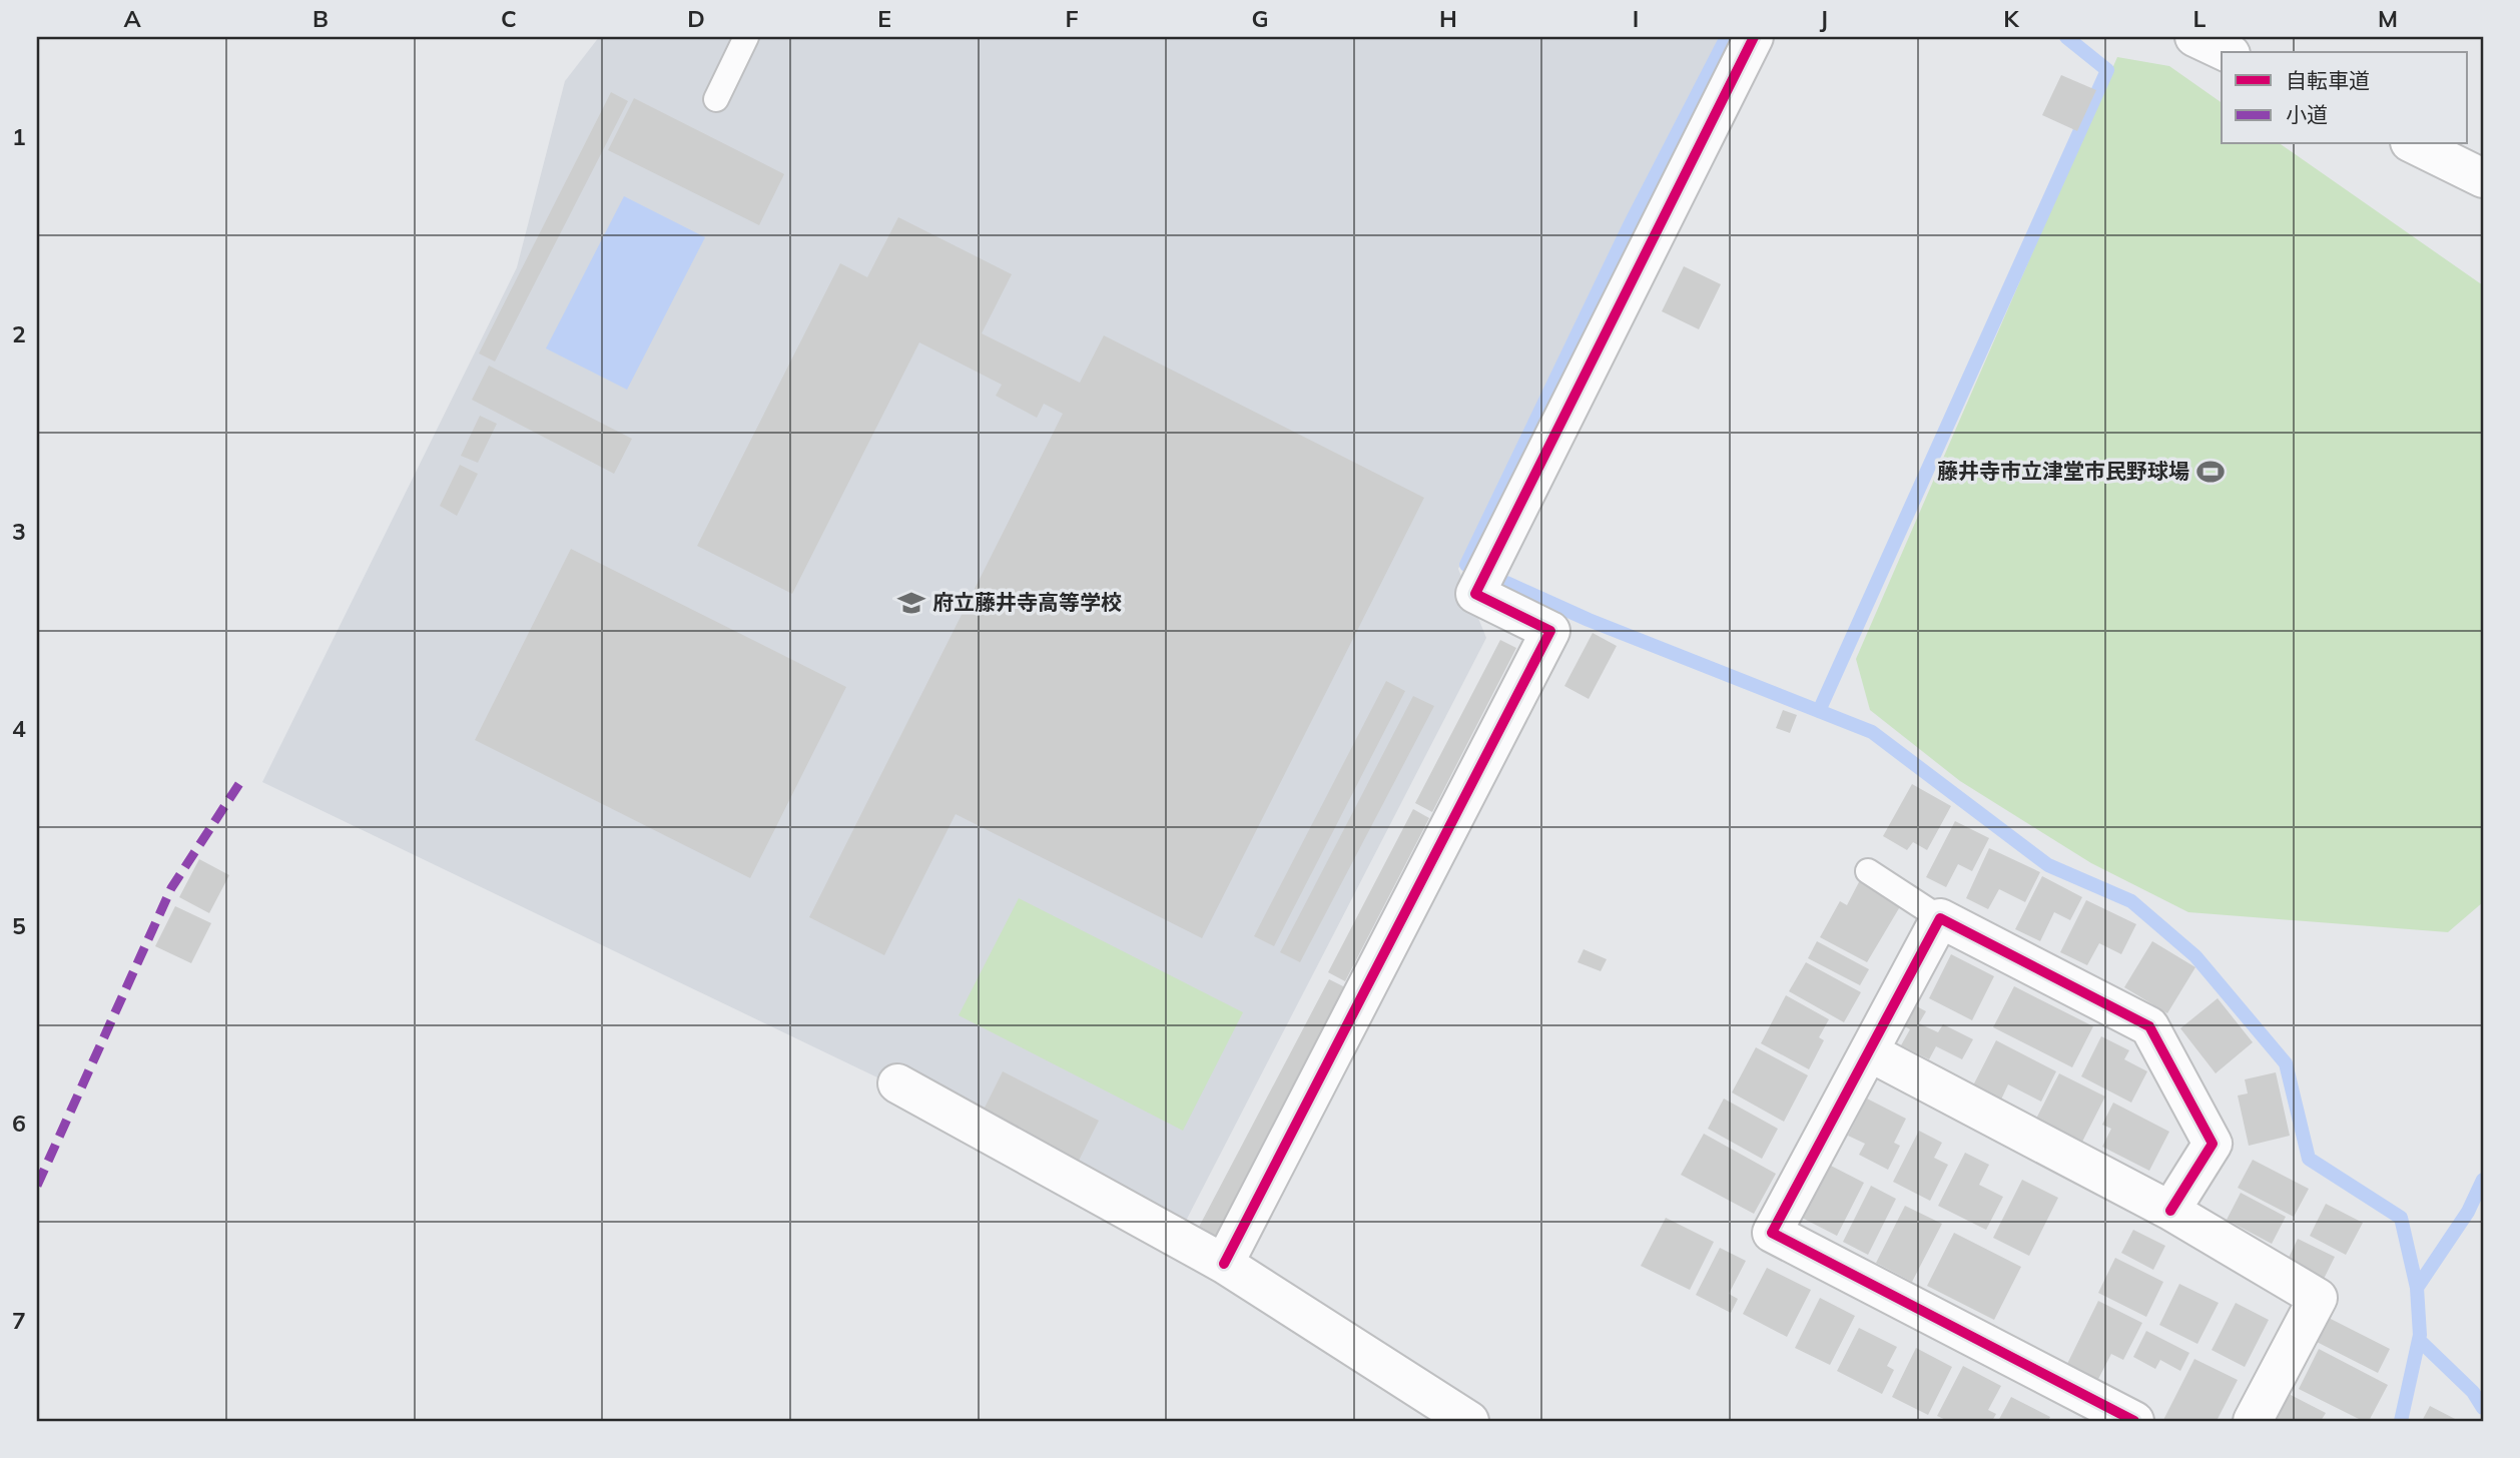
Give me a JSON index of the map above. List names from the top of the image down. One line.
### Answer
{"places":{"sports":["藤井寺市立津堂市民野球場"],"school or university":["府立藤井寺高等学校"]},"legend":["自転車道","小道"],"grid":{"columns":["A","B","C","D","E","F","G","H","I","J","K","L","M"],"rows":["1","2","3","4","5","6","7"]}}
